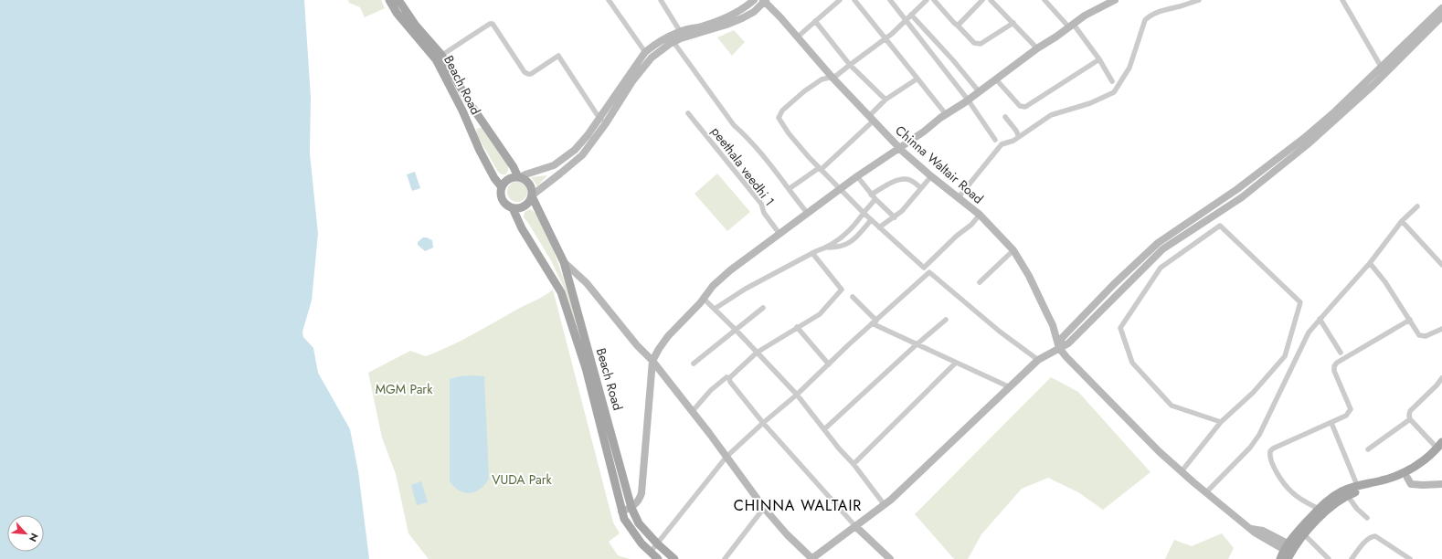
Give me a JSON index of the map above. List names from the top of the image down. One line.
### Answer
{"streets":{"main road":["Beach Road"],"street":["Chinna Waltair Road","peethala veedhi 1"]},"districts":["CHINNA WALTAIR"],"parks":["MGM Park","VUDA Park"],"north":"bottom right"}
